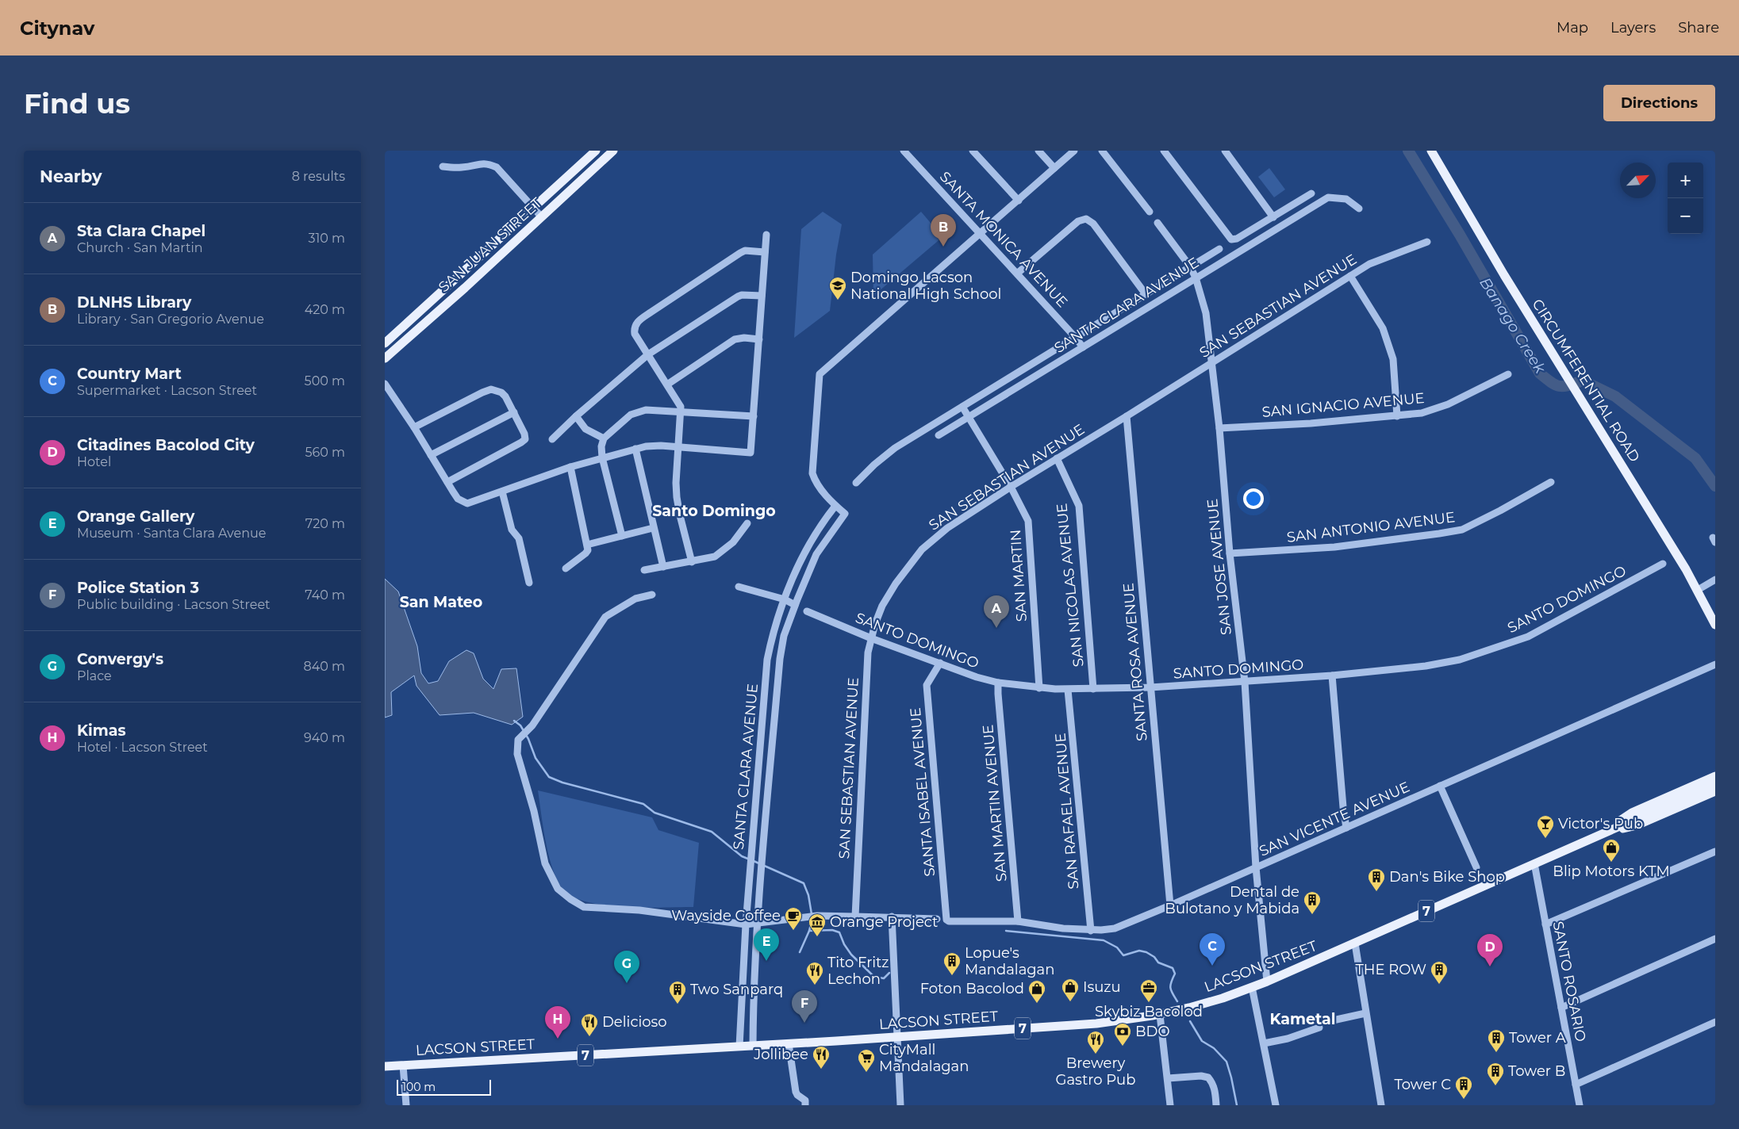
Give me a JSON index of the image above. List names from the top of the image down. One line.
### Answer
{"streets":{"main road":["SAN JUAN STREET","CIRCUMFERENTIAL ROAD","7","LACSON STREET"],"street":["SANTA MONICA AVENUE","SANTA CLARA AVENUE","SAN SEBASTIAN AVENUE","SAN IGNACIO AVENUE","SAN ANTONIO AVENUE","SAN JOSE AVENUE","SAN MARTIN","SAN NICOLAS AVENUE","SANTO DOMINGO","SANTA ROSA AVENUE","SANTA ISABEL AVENUE","SAN MARTIN AVENUE","SAN RAFAEL AVENUE","SAN VICENTE AVENUE","SANTO ROSARIO"]},"crossings":[["SANTA MONICA AVENUE","SANTA CLARA AVENUE"],["SANTA CLARA AVENUE","SAN JOSE AVENUE"],["SANTA CLARA AVENUE","SAN MARTIN"],["SANTA CLARA AVENUE","LACSON STREET"],["SAN SEBASTIAN AVENUE","SAN JOSE AVENUE"],["SAN SEBASTIAN AVENUE","SAN MARTIN"],["SAN SEBASTIAN AVENUE","SAN NICOLAS AVENUE"],["SAN SEBASTIAN AVENUE","SANTO DOMINGO"],["SAN SEBASTIAN AVENUE","SANTA ROSA AVENUE"],["SAN IGNACIO AVENUE","SAN JOSE AVENUE"],["SAN ANTONIO AVENUE","SAN JOSE AVENUE"],["SAN JOSE AVENUE","SANTO DOMINGO"],["SAN JOSE AVENUE","SAN VICENTE AVENUE"],["SAN JOSE AVENUE","LACSON STREET"],["SAN MARTIN","SANTO DOMINGO"],["SAN NICOLAS AVENUE","SANTO DOMINGO"],["SANTO DOMINGO","SANTA ROSA AVENUE"],["SANTO DOMINGO","SANTA ISABEL AVENUE"],["SANTO DOMINGO","SAN MARTIN AVENUE"],["SANTO DOMINGO","SAN RAFAEL AVENUE"],["SANTA ROSA AVENUE","SAN VICENTE AVENUE"],["SANTA ISABEL AVENUE","SAN VICENTE AVENUE"],["SAN MARTIN AVENUE","SAN VICENTE AVENUE"],["SAN RAFAEL AVENUE","SAN VICENTE AVENUE"],["LACSON STREET","SANTO ROSARIO"]],"districts":["Santo Domingo","San Mateo","Kametal"],"water":["Banago Creek"],"places":{"school or university":["Domingo Lacson National High School"],"bar":["Victor's Pub"],"shop":["Blip Motors KTM","Isuzu","Foton Bacolod"],"building":["Dan's Bike Shop","Dental de Bulotano y Mabida","Lopue's Mandalagan","THE ROW","Two Sanparq","Tower A","Tower B","Tower C"],"cafe":["Wayside Coffee"],"museum":["Orange Project"],"restaurant":["Tito Fritz Lechon","Delicioso","Brewery Gastro Pub","Jollibee"],"office":["Skybiz Bacolod"],"bank":["BDO"],"supermarket":["CityMall Mandalagan"]},"scale_bar":"100 m","north":"top right","page":{"header":"Citynav","nav":["Map","Layers","Share"],"buttons":"Directions","title":"Find us","heading":["Nearby","8 results"],"map_buttons":["+","−"],"list":[{"mark":"A","name":"Sta Clara Chapel","note":"Church · San Martin","value":"310 m"},{"mark":"B","name":"DLNHS Library","note":"Library · San Gregorio Avenue","value":"420 m"},{"mark":"C","name":"Country Mart","note":"Supermarket · Lacson Street","value":"500 m"},{"mark":"D","name":"Citadines Bacolod City","note":"Hotel","value":"560 m"},{"mark":"E","name":"Orange Gallery","note":"Museum · Santa Clara Avenue","value":"720 m"},{"mark":"F","name":"Police Station 3","note":"Public building · Lacson Street","value":"740 m"},{"mark":"G","name":"Convergy's","note":"Place","value":"840 m"},{"mark":"H","name":"Kimas","note":"Hotel · Lacson Street","value":"940 m"}],"pins":["B","A","E","C","D","G","F","H"],"scale":"100 m"}}
